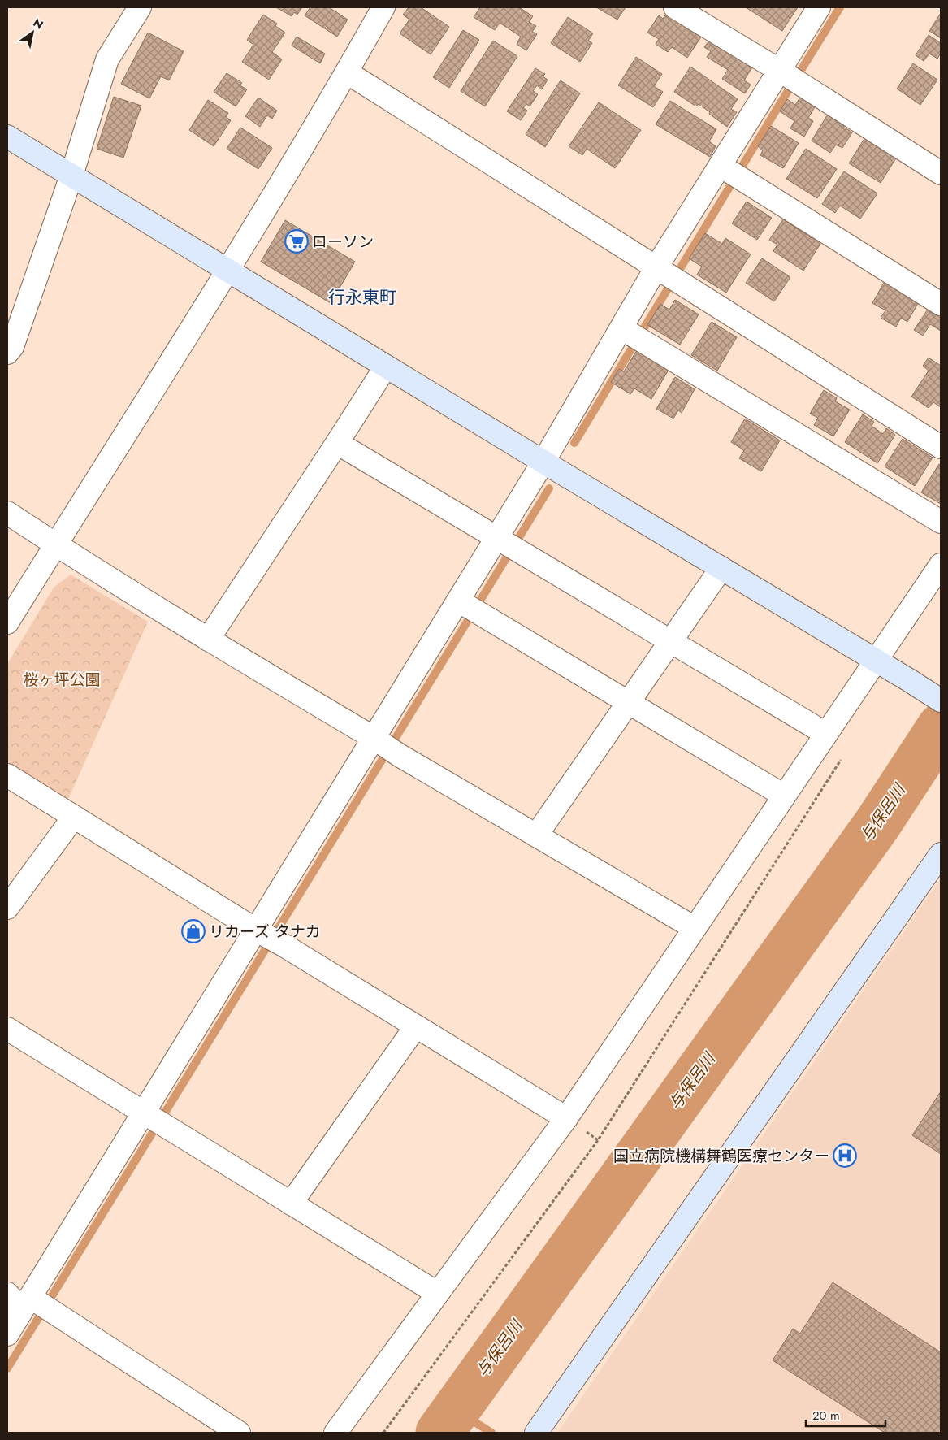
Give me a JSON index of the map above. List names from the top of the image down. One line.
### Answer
{"districts":["行永東町"],"water":["与保呂川"],"parks":["桜ヶ坪公園"],"places":{"supermarket":["ローソン"],"shop":["リカーズ タナカ"],"hospital":["国立病院機構舞鶴医療センター"]},"scale_bar":"20 m","north":"top right"}
